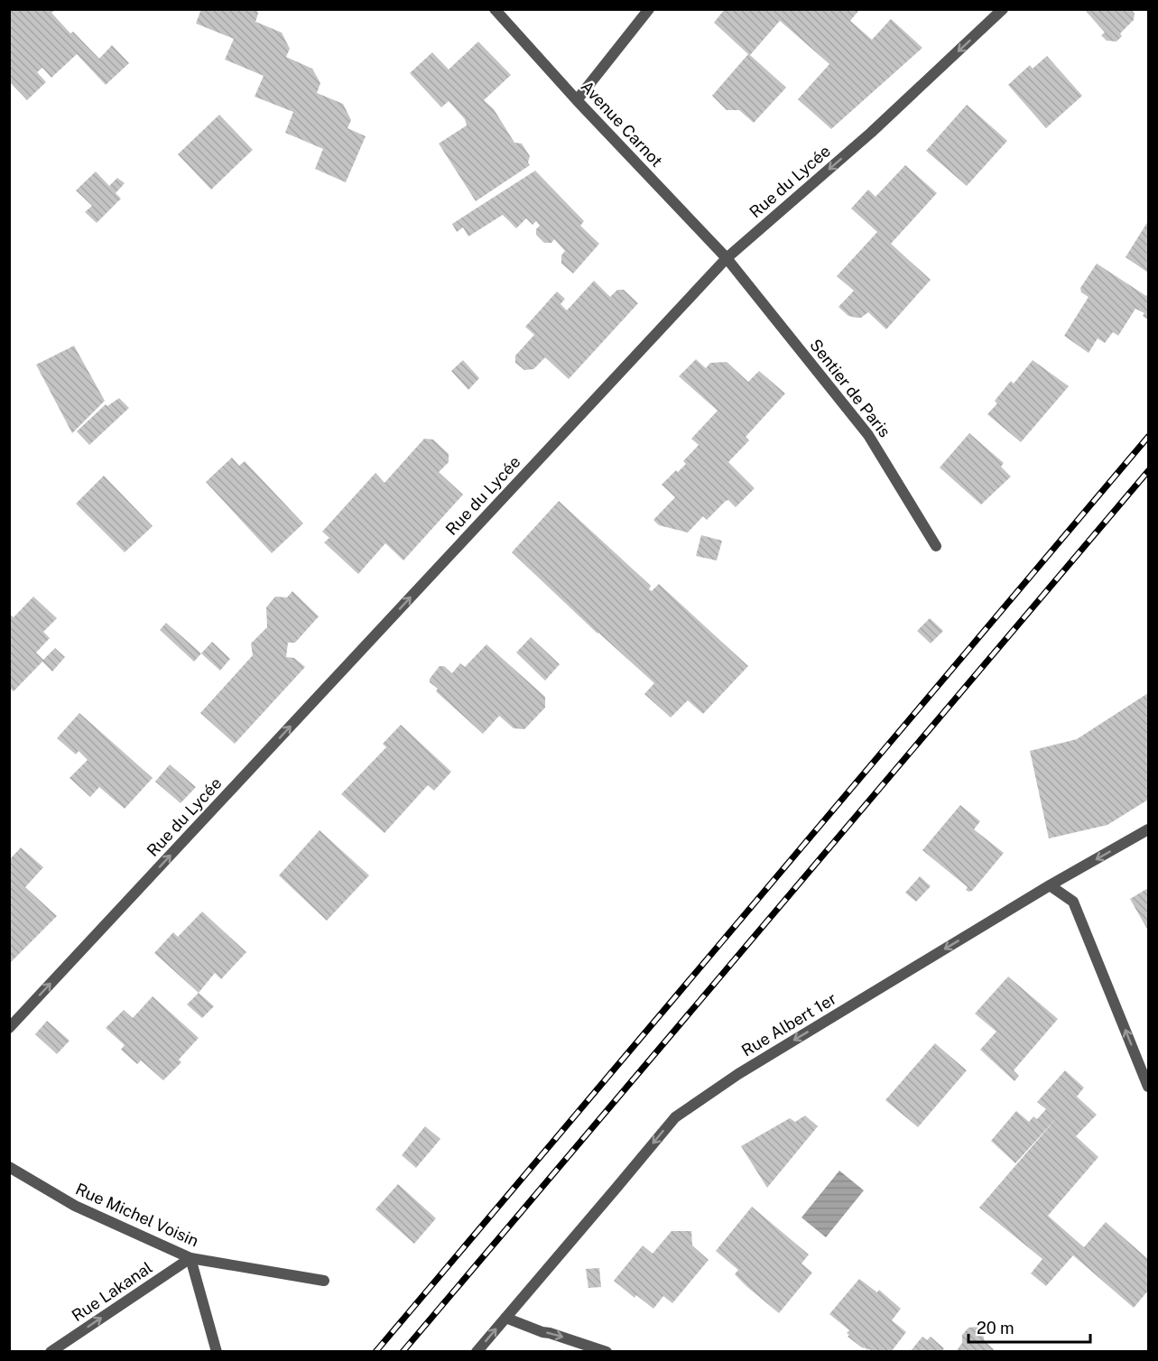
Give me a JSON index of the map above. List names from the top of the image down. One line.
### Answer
{"streets":{"street":["Avenue Carnot","Rue du Lycée","Sentier de Paris","Rue Albert 1er","Rue Michel Voisin","Rue Lakanal"]},"crossings":[["Avenue Carnot","Rue du Lycée"],["Avenue Carnot","Sentier de Paris"],["Rue du Lycée","Sentier de Paris"],["Rue Michel Voisin","Rue Lakanal"]],"one_way":["Rue Albert 1er","Rue Lakanal"],"scale_bar":"20 m"}
